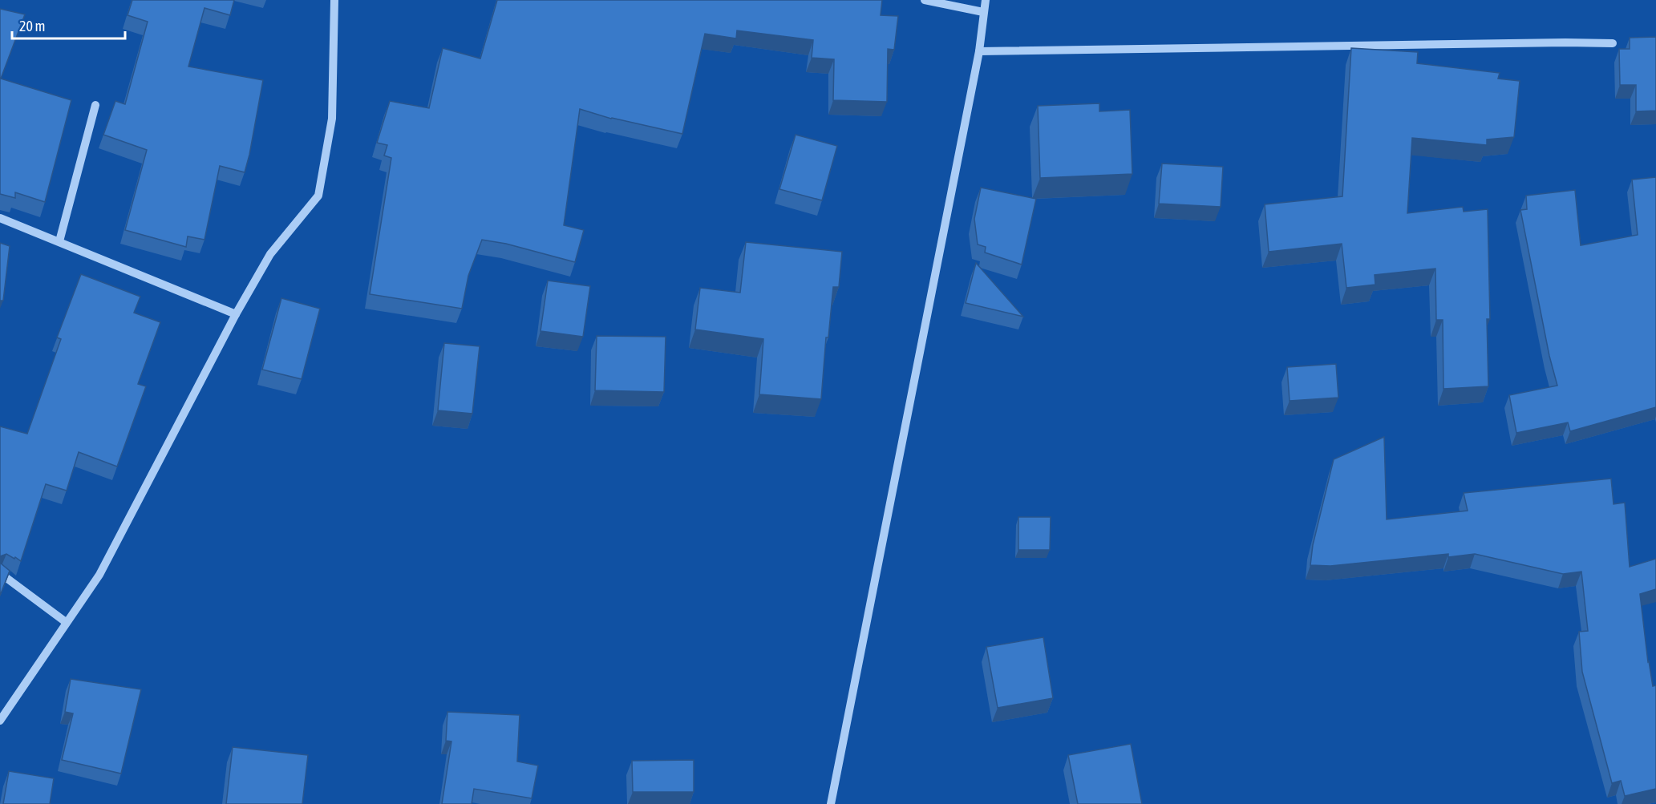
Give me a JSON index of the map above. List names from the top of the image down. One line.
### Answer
{"scale_bar":"20 m"}
